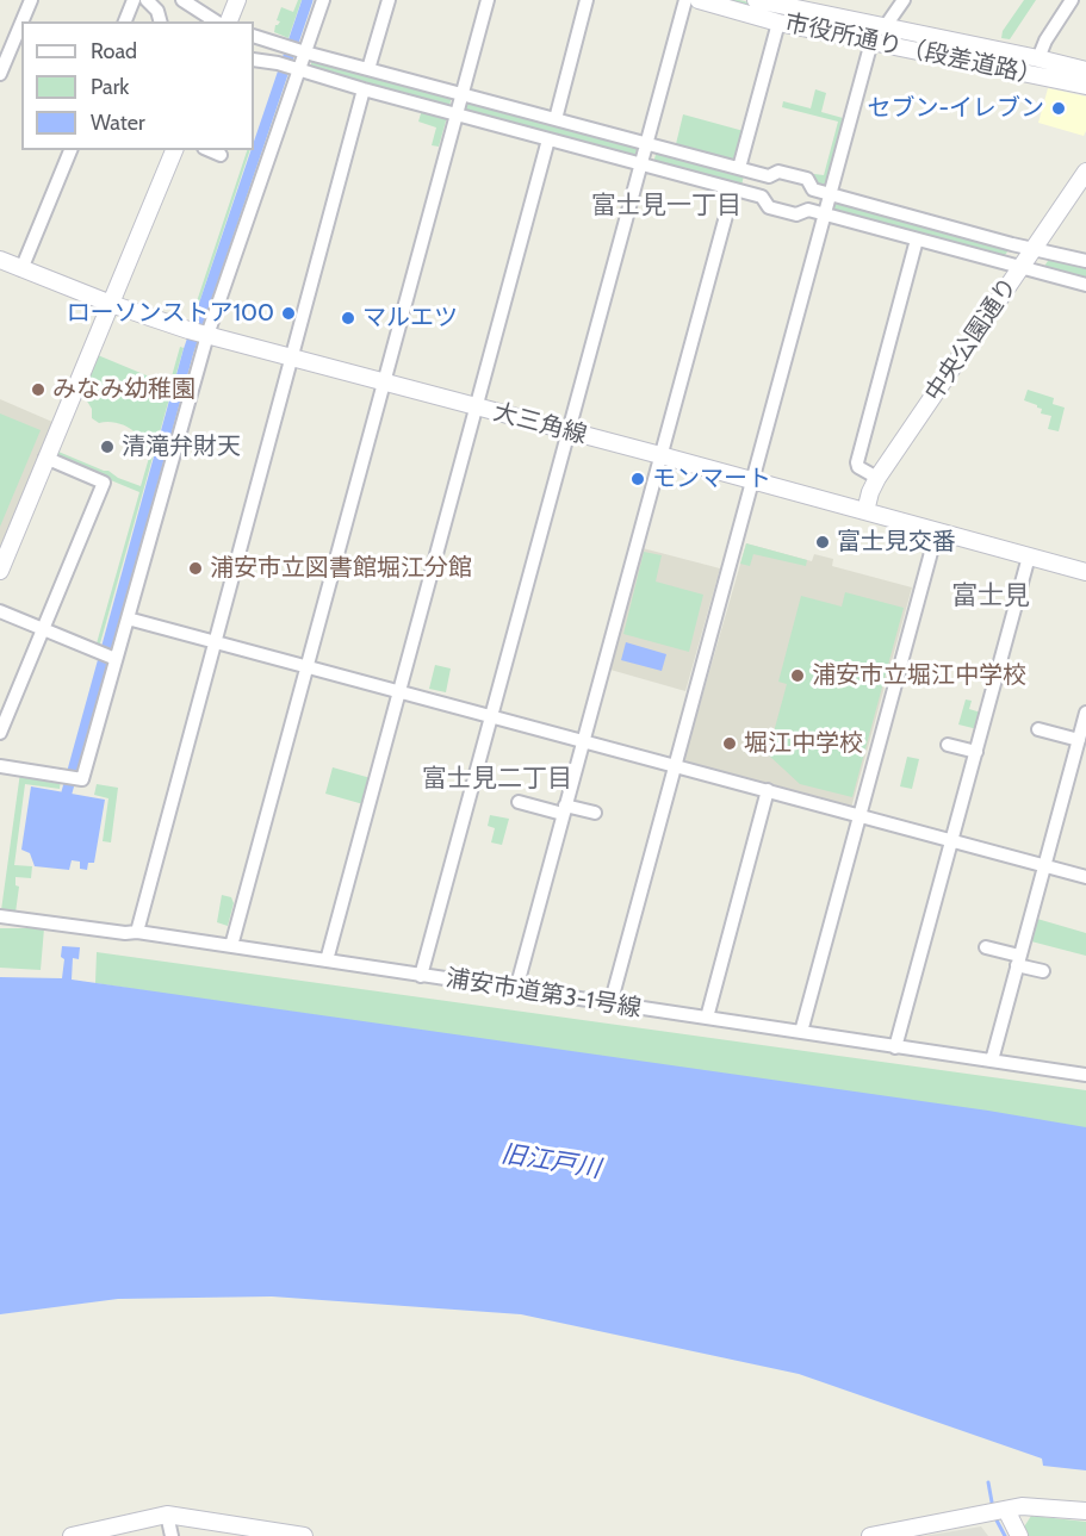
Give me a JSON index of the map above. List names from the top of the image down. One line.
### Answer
{"streets":{"street":["市役所通り（段差道路）","中央公園通り","大三角線","浦安市道第3-1号線"]},"crossings":[["中央公園通り","大三角線"]],"districts":["富士見一丁目","富士見","富士見二丁目"],"water":["旧江戸川"],"places":["セブン-イレブン","ローソンストア100","マルエツ","みなみ幼稚園","清滝弁財天","モンマート","富士見交番","浦安市立図書館堀江分館","浦安市立堀江中学校","堀江中学校"],"legend":["Road","Park","Water"]}
